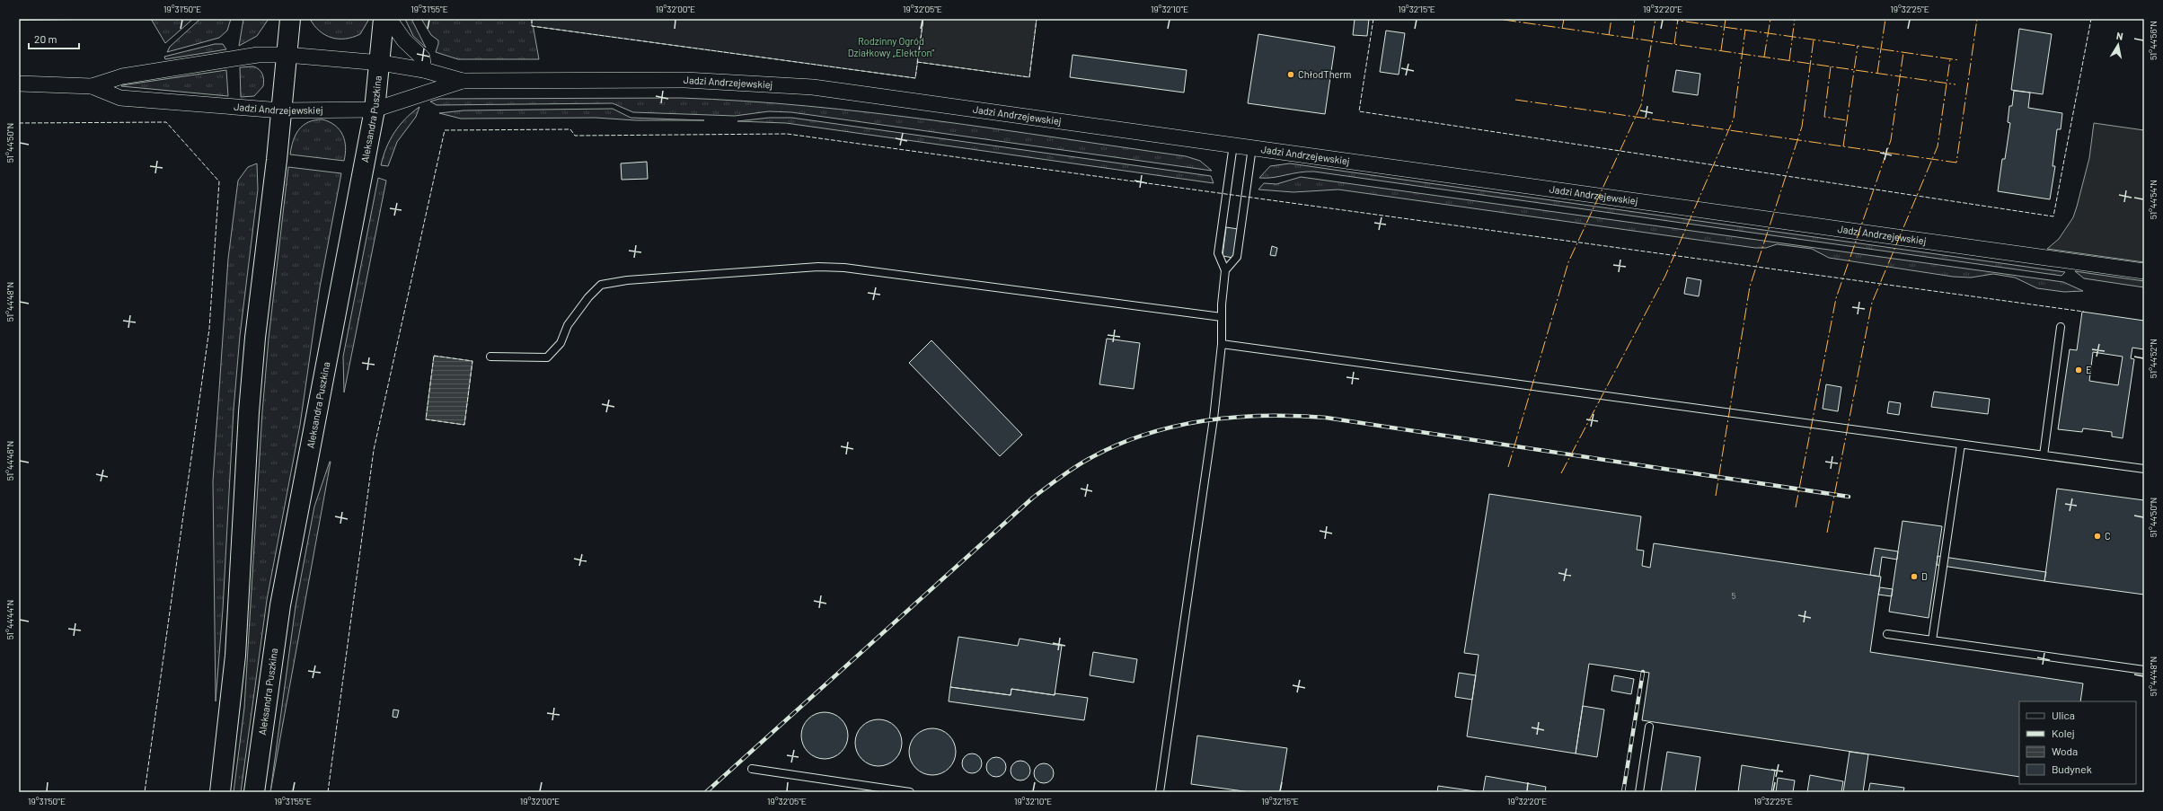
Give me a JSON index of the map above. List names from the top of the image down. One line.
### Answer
{"streets":{"main road":["Aleksandra Puszkina"],"street":["Jadzi Andrzejewskiej"]},"crossings":[["Jadzi Andrzejewskiej","Aleksandra Puszkina"]],"parks":["Rodzinny Ogród Działkowy „Elektron”"],"places":["ChłodTherm","E","C","D"],"house_numbers":["5"],"legend":["Ulica","Kolej","Woda","Budynek"],"scale_bar":"20 m","north":"top","coordinates":["19°31'50\"E","19°31'55\"E","19°32'00\"E","19°32'05\"E","19°32'10\"E","19°32'15\"E","19°32'20\"E","19°32'25\"E","51°44'56\"N","51°44'50\"N","51°44'54\"N","51°44'48\"N","51°44'52\"N","51°44'46\"N","51°44'44\"N"]}
